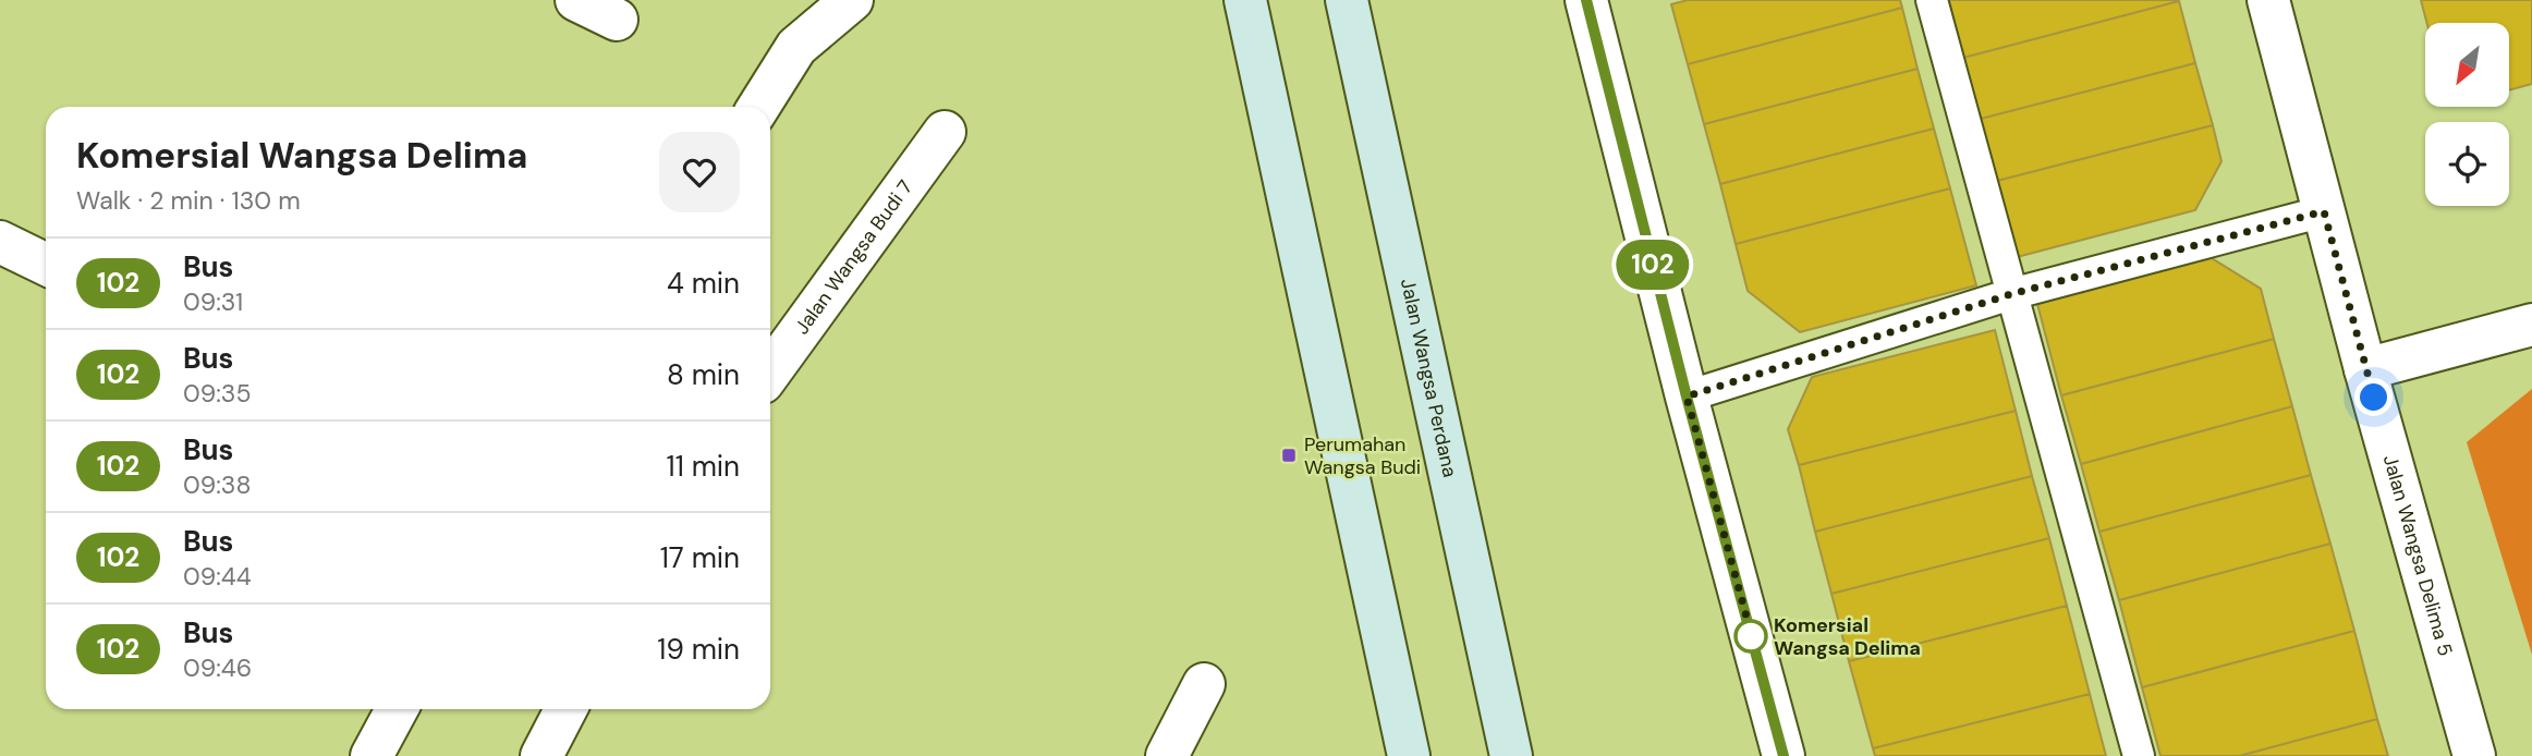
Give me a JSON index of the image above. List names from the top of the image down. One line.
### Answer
{"streets":{"main road":["Jalan Wangsa Perdana"],"street":["Jalan Wangsa Budi 7","Jalan Wangsa Delima 5"]},"places":{"transit":["Perumahan Wangsa Budi"],"other":["Komersial Wangsa Delima"]},"lines":["bus line 102"],"north":"bottom left","page":{"on_map":"102","heading":["Komersial Wangsa Delima","Walk · 2 min · 130 m"],"list":[{"mark":"102","name":"Bus","note":"09:31","value":"4 min"},{"mark":"102","name":"Bus","note":"09:35","value":"8 min"},{"mark":"102","name":"Bus","note":"09:38","value":"11 min"},{"mark":"102","name":"Bus","note":"09:44","value":"17 min"},{"mark":"102","name":"Bus","note":"09:46","value":"19 min"}]}}
